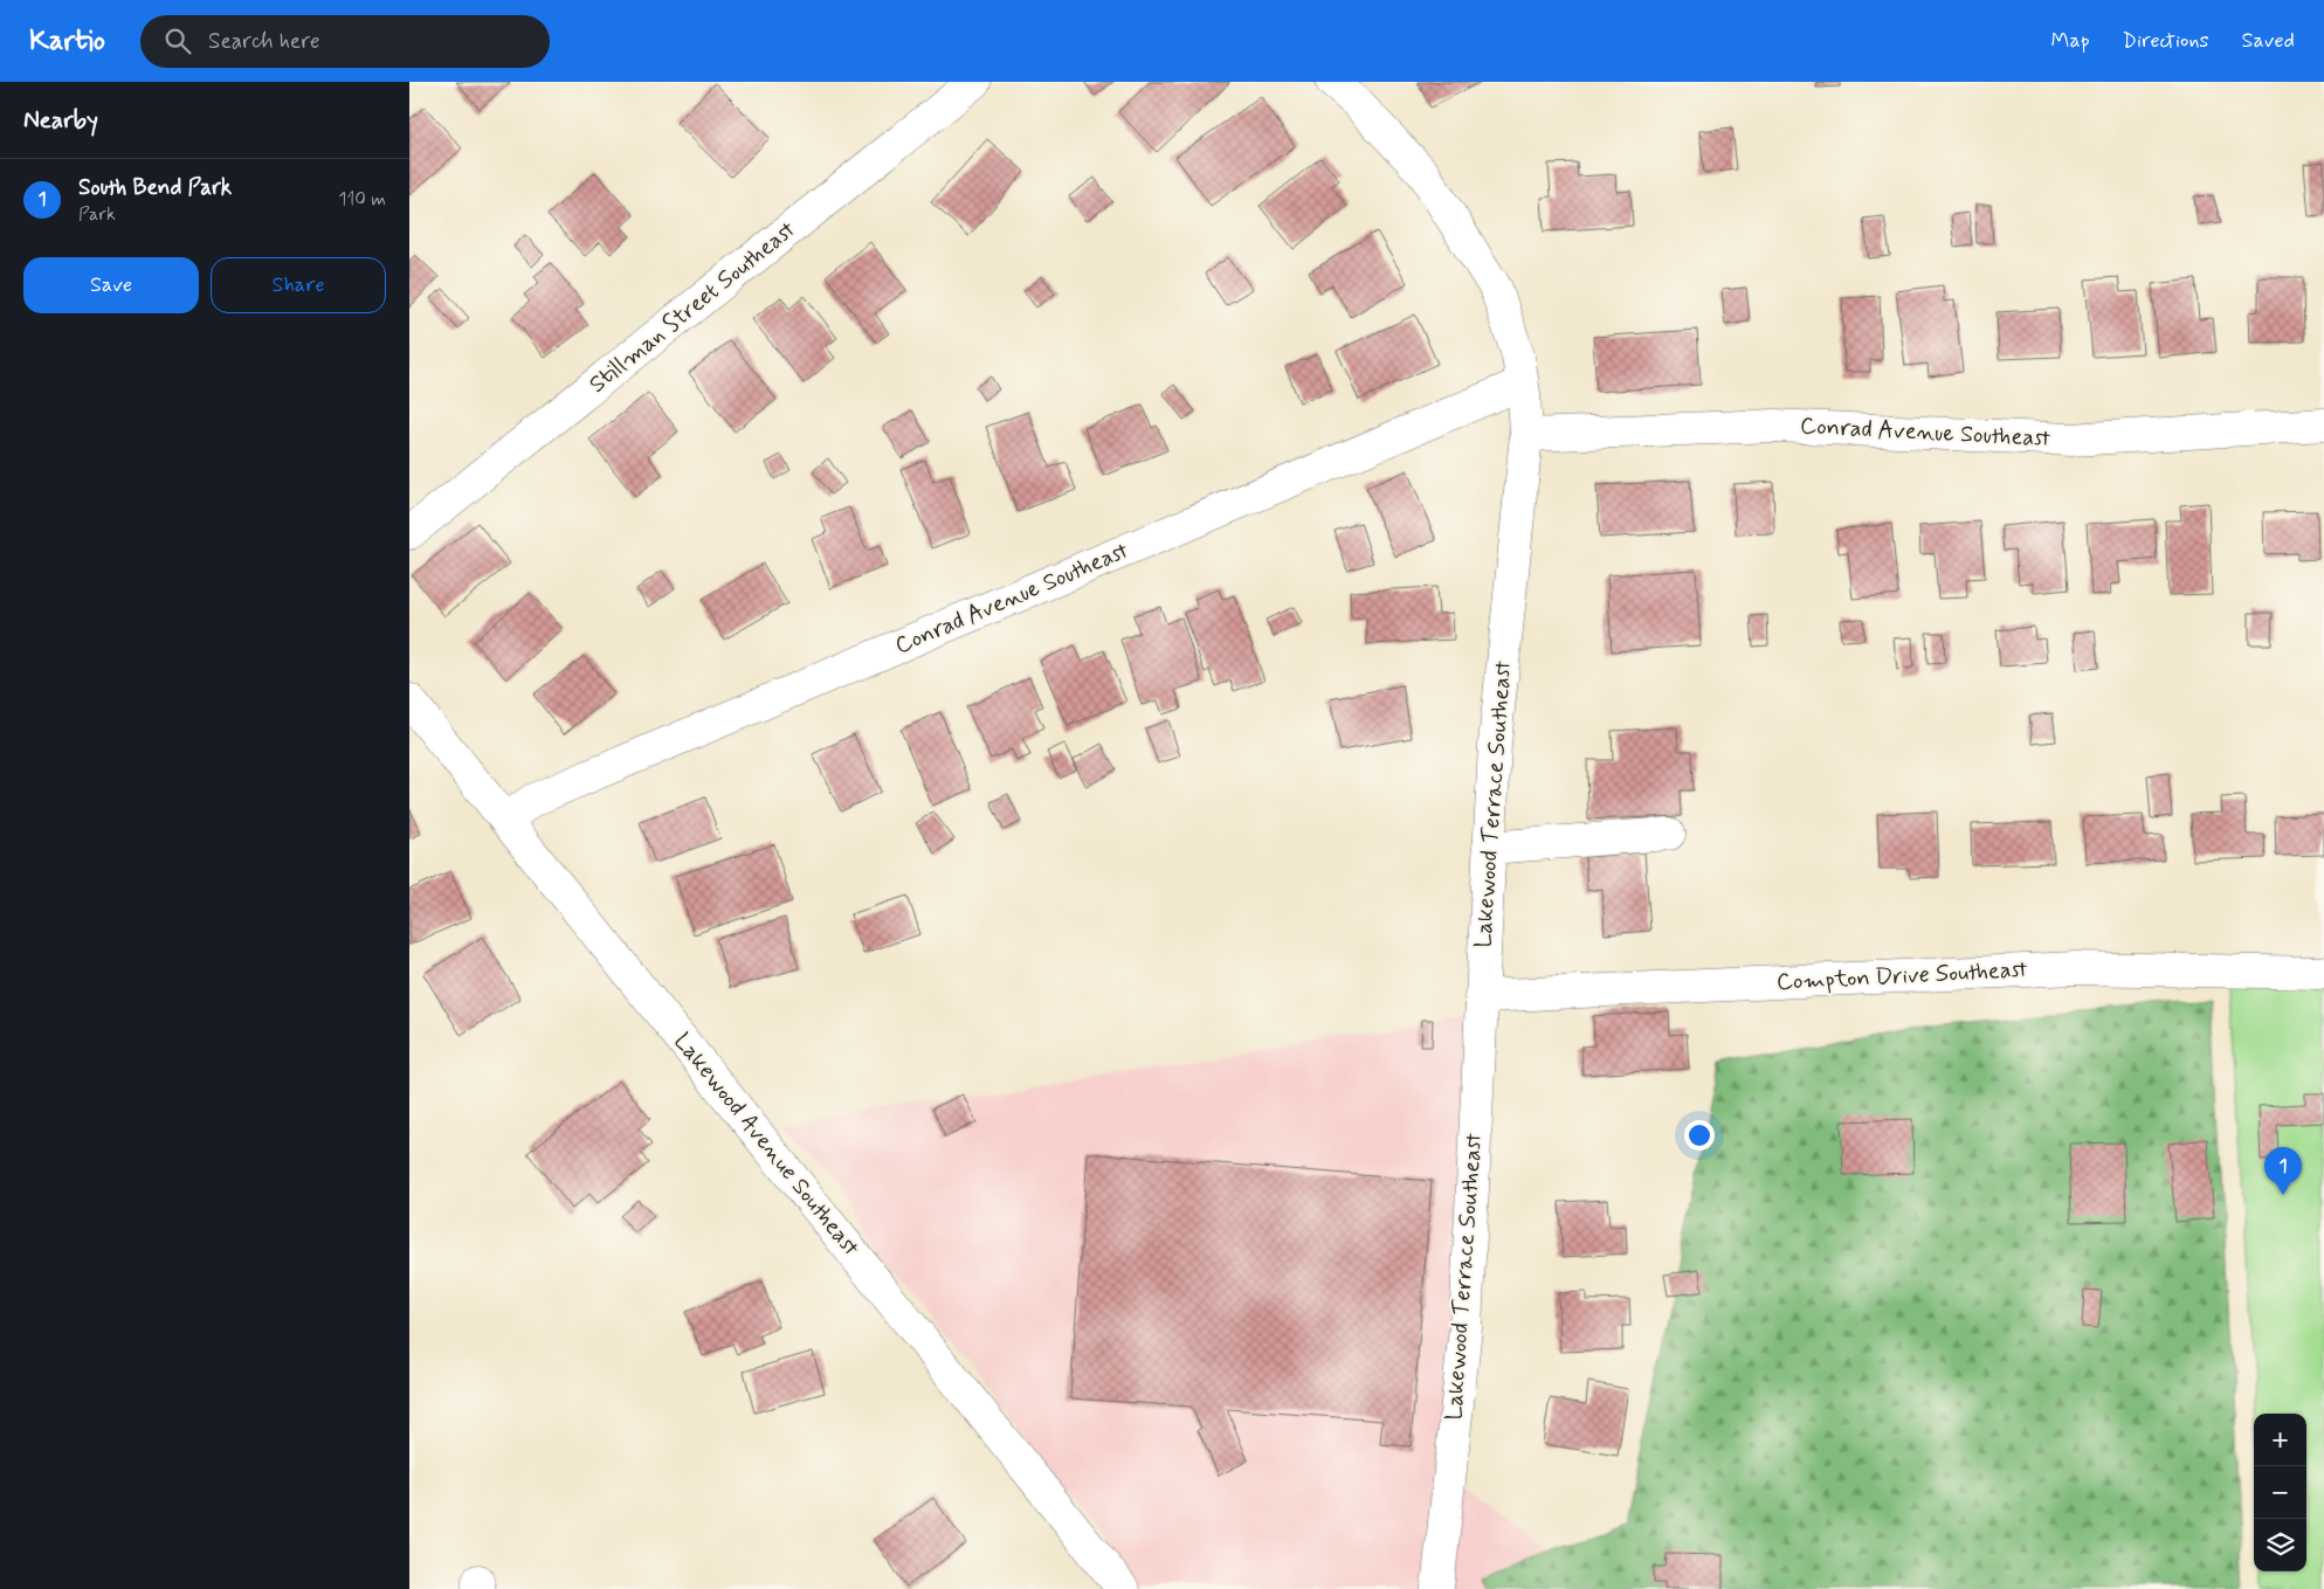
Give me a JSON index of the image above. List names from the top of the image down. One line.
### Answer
{"streets":{"street":["Stillman Street Southeast","Conrad Avenue Southeast","Lakewood Terrace Southeast","Compton Drive Southeast","Lakewood Avenue Southeast"]},"crossings":[["Conrad Avenue Southeast","Lakewood Terrace Southeast"],["Conrad Avenue Southeast","Lakewood Avenue Southeast"],["Lakewood Terrace Southeast","Compton Drive Southeast"]],"page":{"header":"Kartio","search":"Search here","nav":["Map","Directions","Saved"],"heading":"Nearby","list":[{"mark":"1","name":"South Bend Park","note":"Park","value":"110 m"}],"buttons":["Save","Share"],"pins":"1","map_buttons":["+","−"]}}
